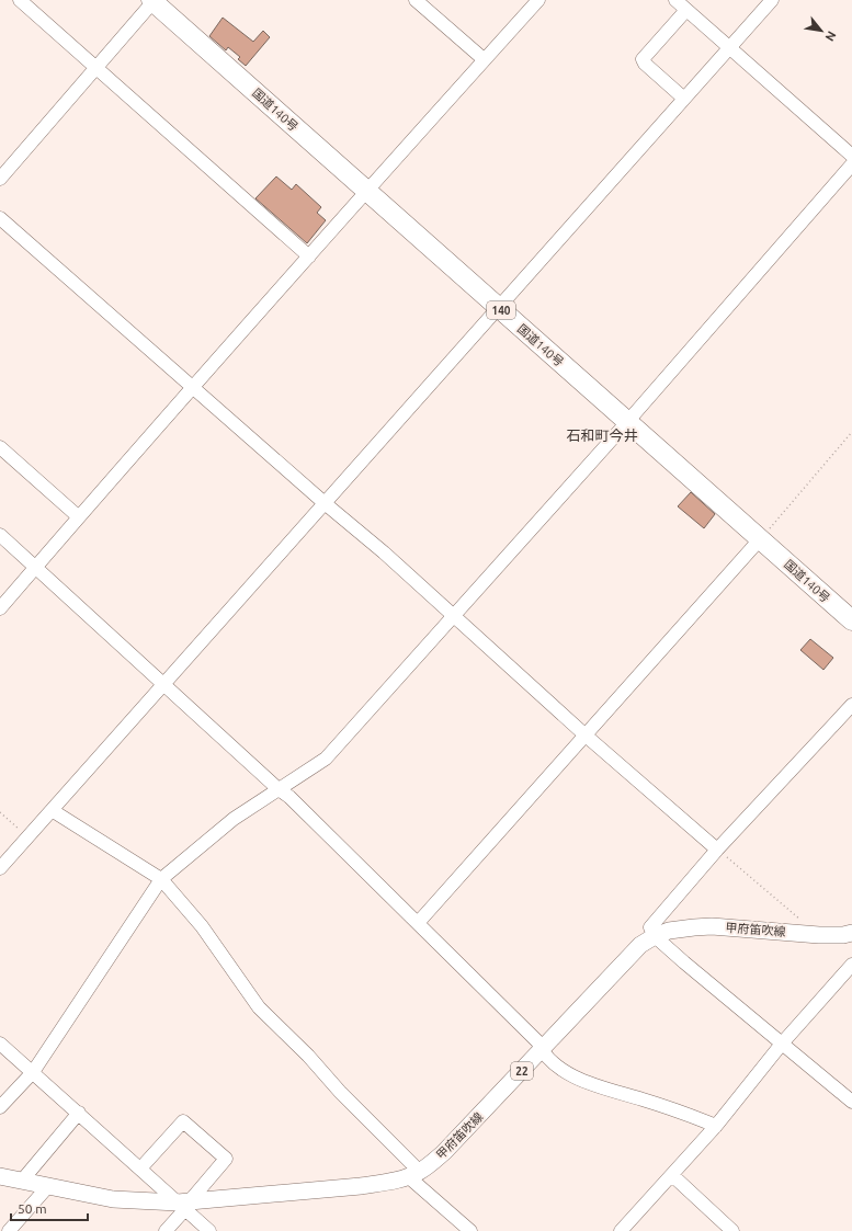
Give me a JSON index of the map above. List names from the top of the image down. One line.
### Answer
{"streets":{"highway":["国道140号","140"],"main road":["甲府笛吹線","22"]},"districts":["石和町今井"],"scale_bar":"50 m","north":"bottom right"}
